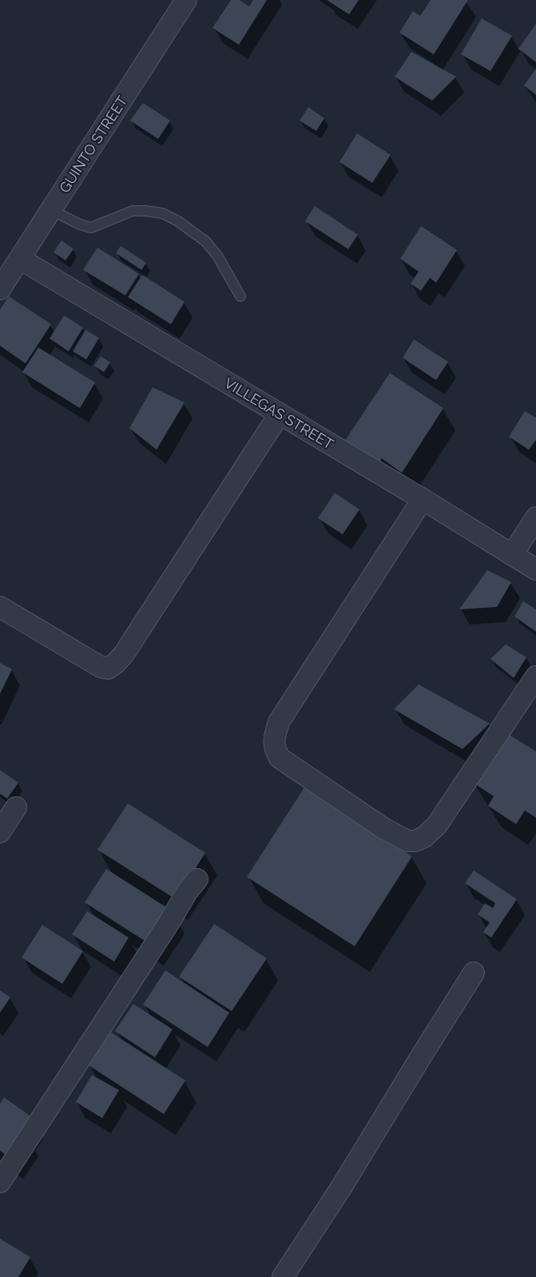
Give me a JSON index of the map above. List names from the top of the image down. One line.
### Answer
{"streets":{"street":["GUINTO STREET","VILLEGAS STREET"]},"crossings":[["GUINTO STREET","VILLEGAS STREET"]]}
